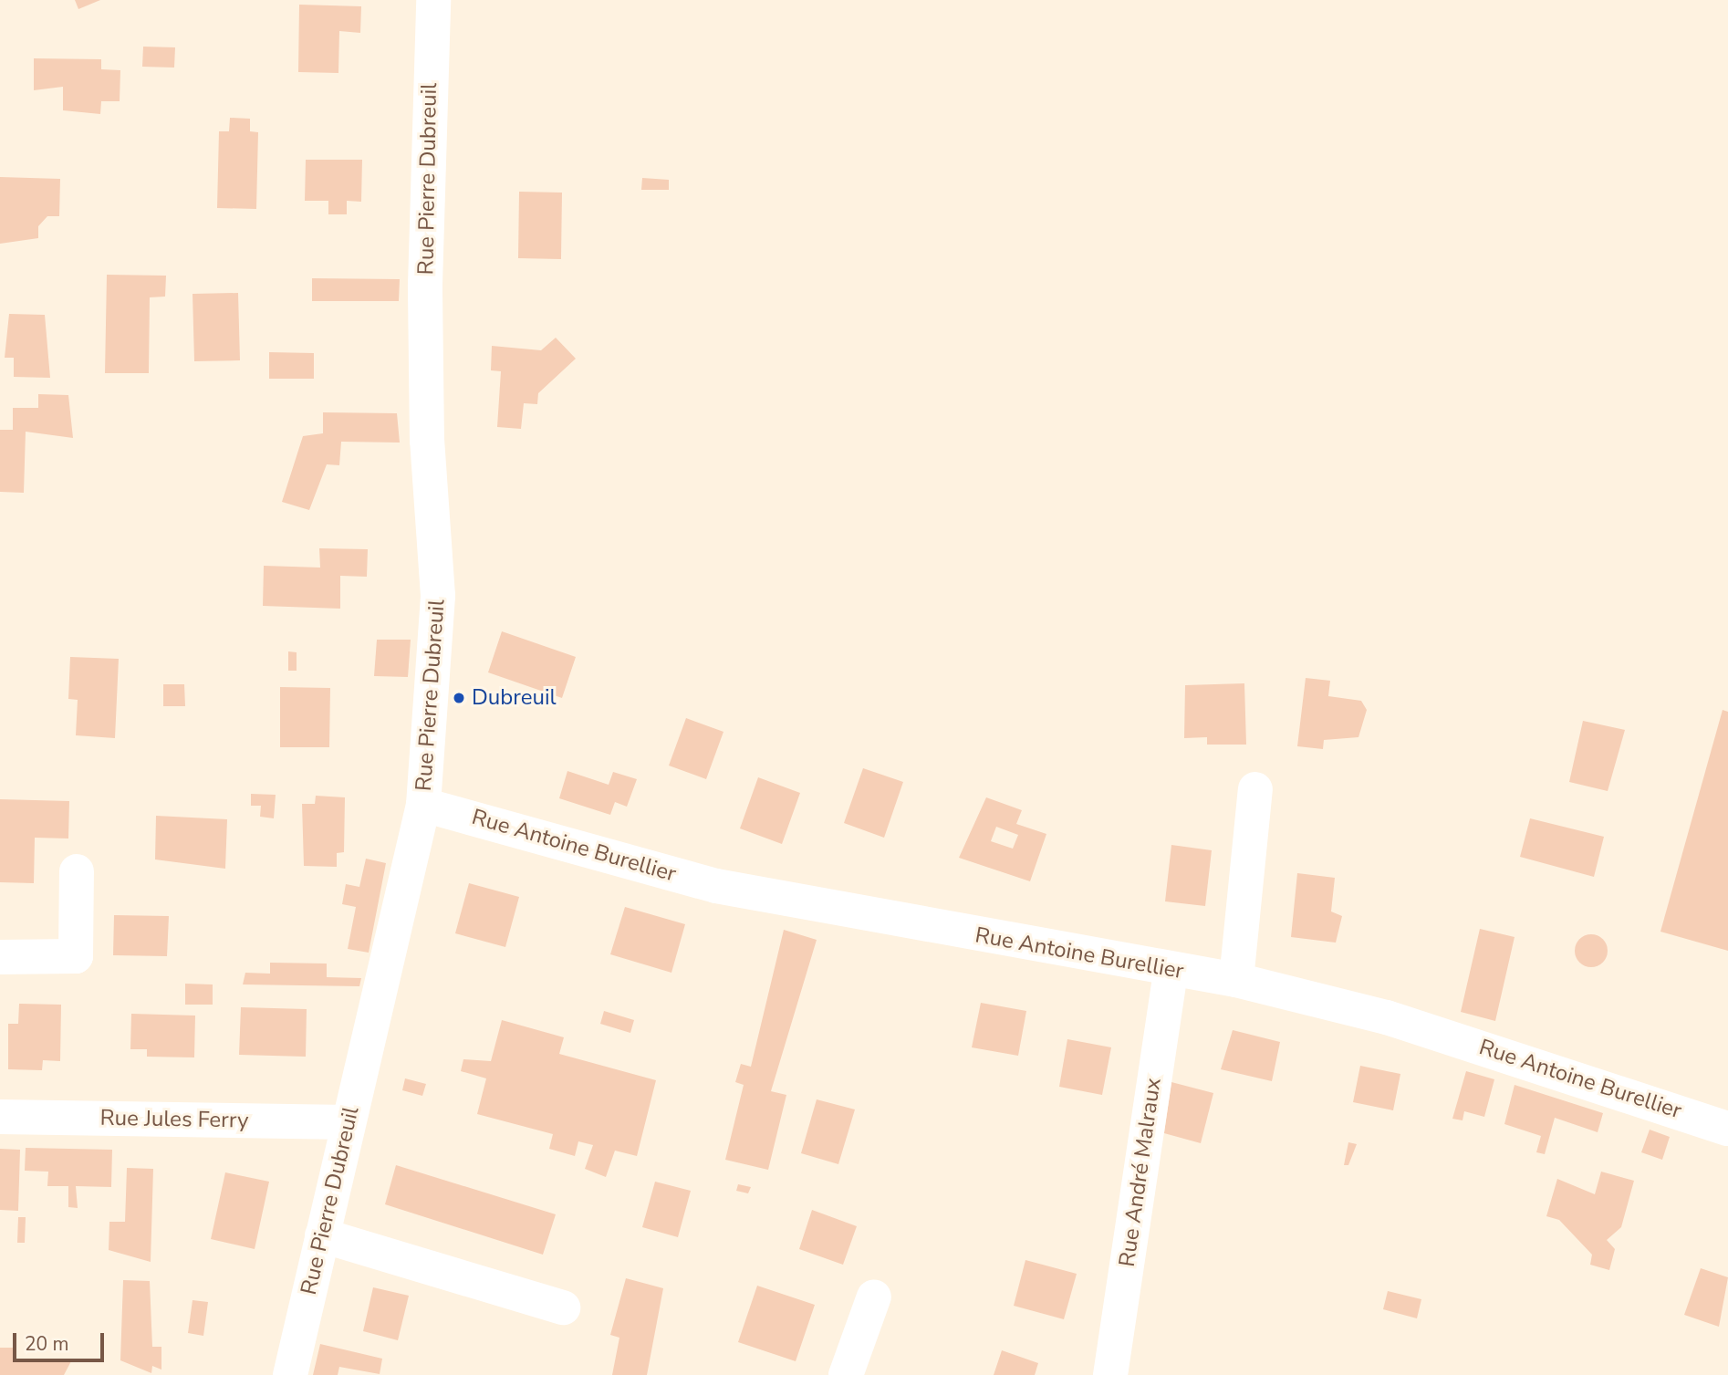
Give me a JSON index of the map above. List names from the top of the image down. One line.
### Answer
{"streets":{"street":["Rue Pierre Dubreuil","Rue Antoine Burellier","Rue Jules Ferry","Rue André Malraux"]},"crossings":[["Rue Pierre Dubreuil","Rue Antoine Burellier"],["Rue Pierre Dubreuil","Rue Jules Ferry"],["Rue Antoine Burellier","Rue André Malraux"]],"places":["Dubreuil"],"scale_bar":"20 m"}
